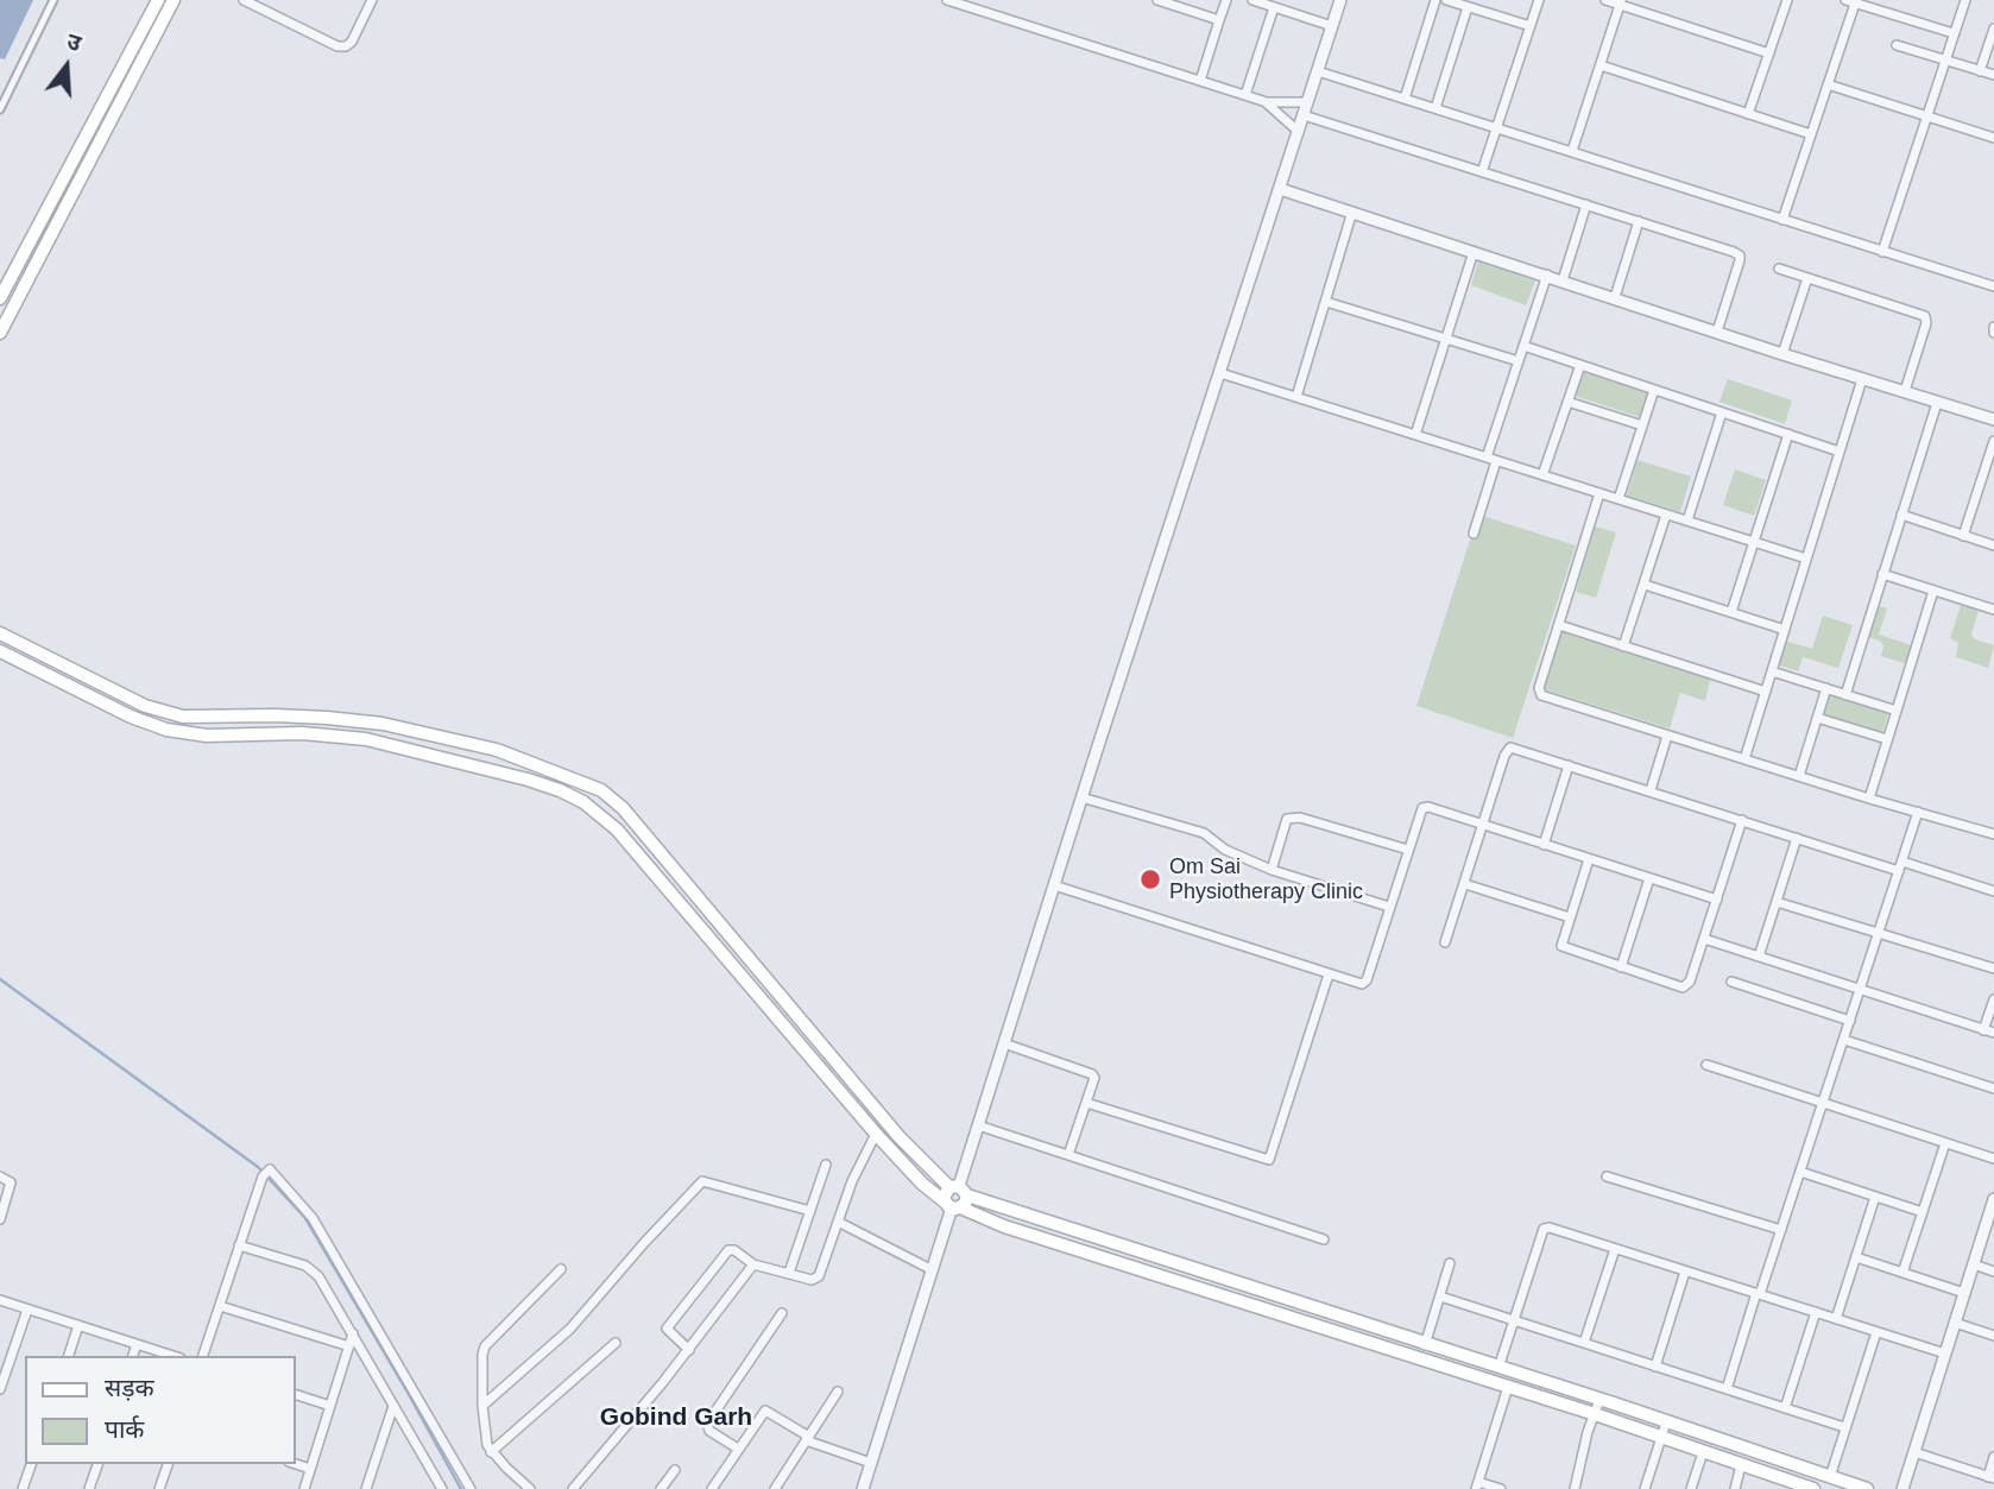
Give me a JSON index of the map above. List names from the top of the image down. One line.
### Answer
{"districts":["Gobind Garh"],"places":["Om Sai Physiotherapy Clinic"],"legend":["सड़क","पार्क"],"north":"top"}
